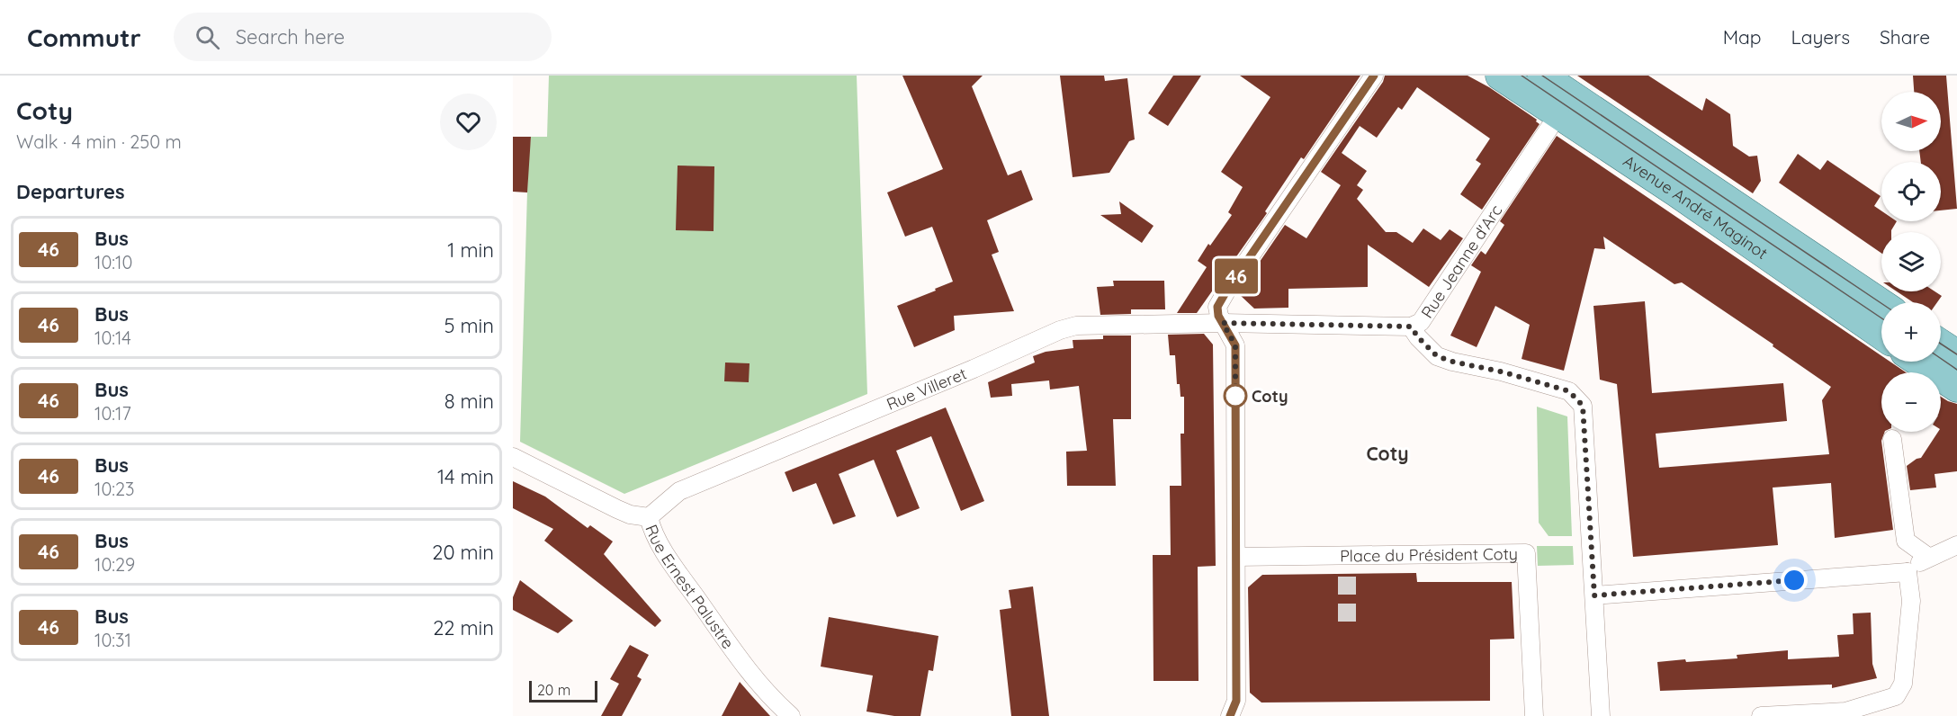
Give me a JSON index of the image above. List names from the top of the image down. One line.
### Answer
{"streets":{"main road":["Avenue André Maginot"],"street":["Rue Jeanne d'Arc","Rue Villeret","Place du Président Coty","Rue Ernest Palustre"]},"crossings":[["Avenue André Maginot","Rue Jeanne d'Arc"],["Rue Jeanne d'Arc","Rue Villeret"],["Rue Villeret","Rue Ernest Palustre"]],"districts":["Coty"],"places":["Coty"],"lines":["bus line 46"],"scale_bar":"20 m","north":"right","page":{"header":"Commutr","search":"Search here","nav":["Map","Layers","Share"],"heading":[["Coty","Walk · 4 min · 250 m"],"Departures"],"on_map":"46","map_buttons":["+","−"],"list":[{"mark":"46","name":"Bus","note":"10:10","value":"1 min"},{"mark":"46","name":"Bus","note":"10:14","value":"5 min"},{"mark":"46","name":"Bus","note":"10:17","value":"8 min"},{"mark":"46","name":"Bus","note":"10:23","value":"14 min"},{"mark":"46","name":"Bus","note":"10:29","value":"20 min"},{"mark":"46","name":"Bus","note":"10:31","value":"22 min"}],"scale":"20 m"}}
